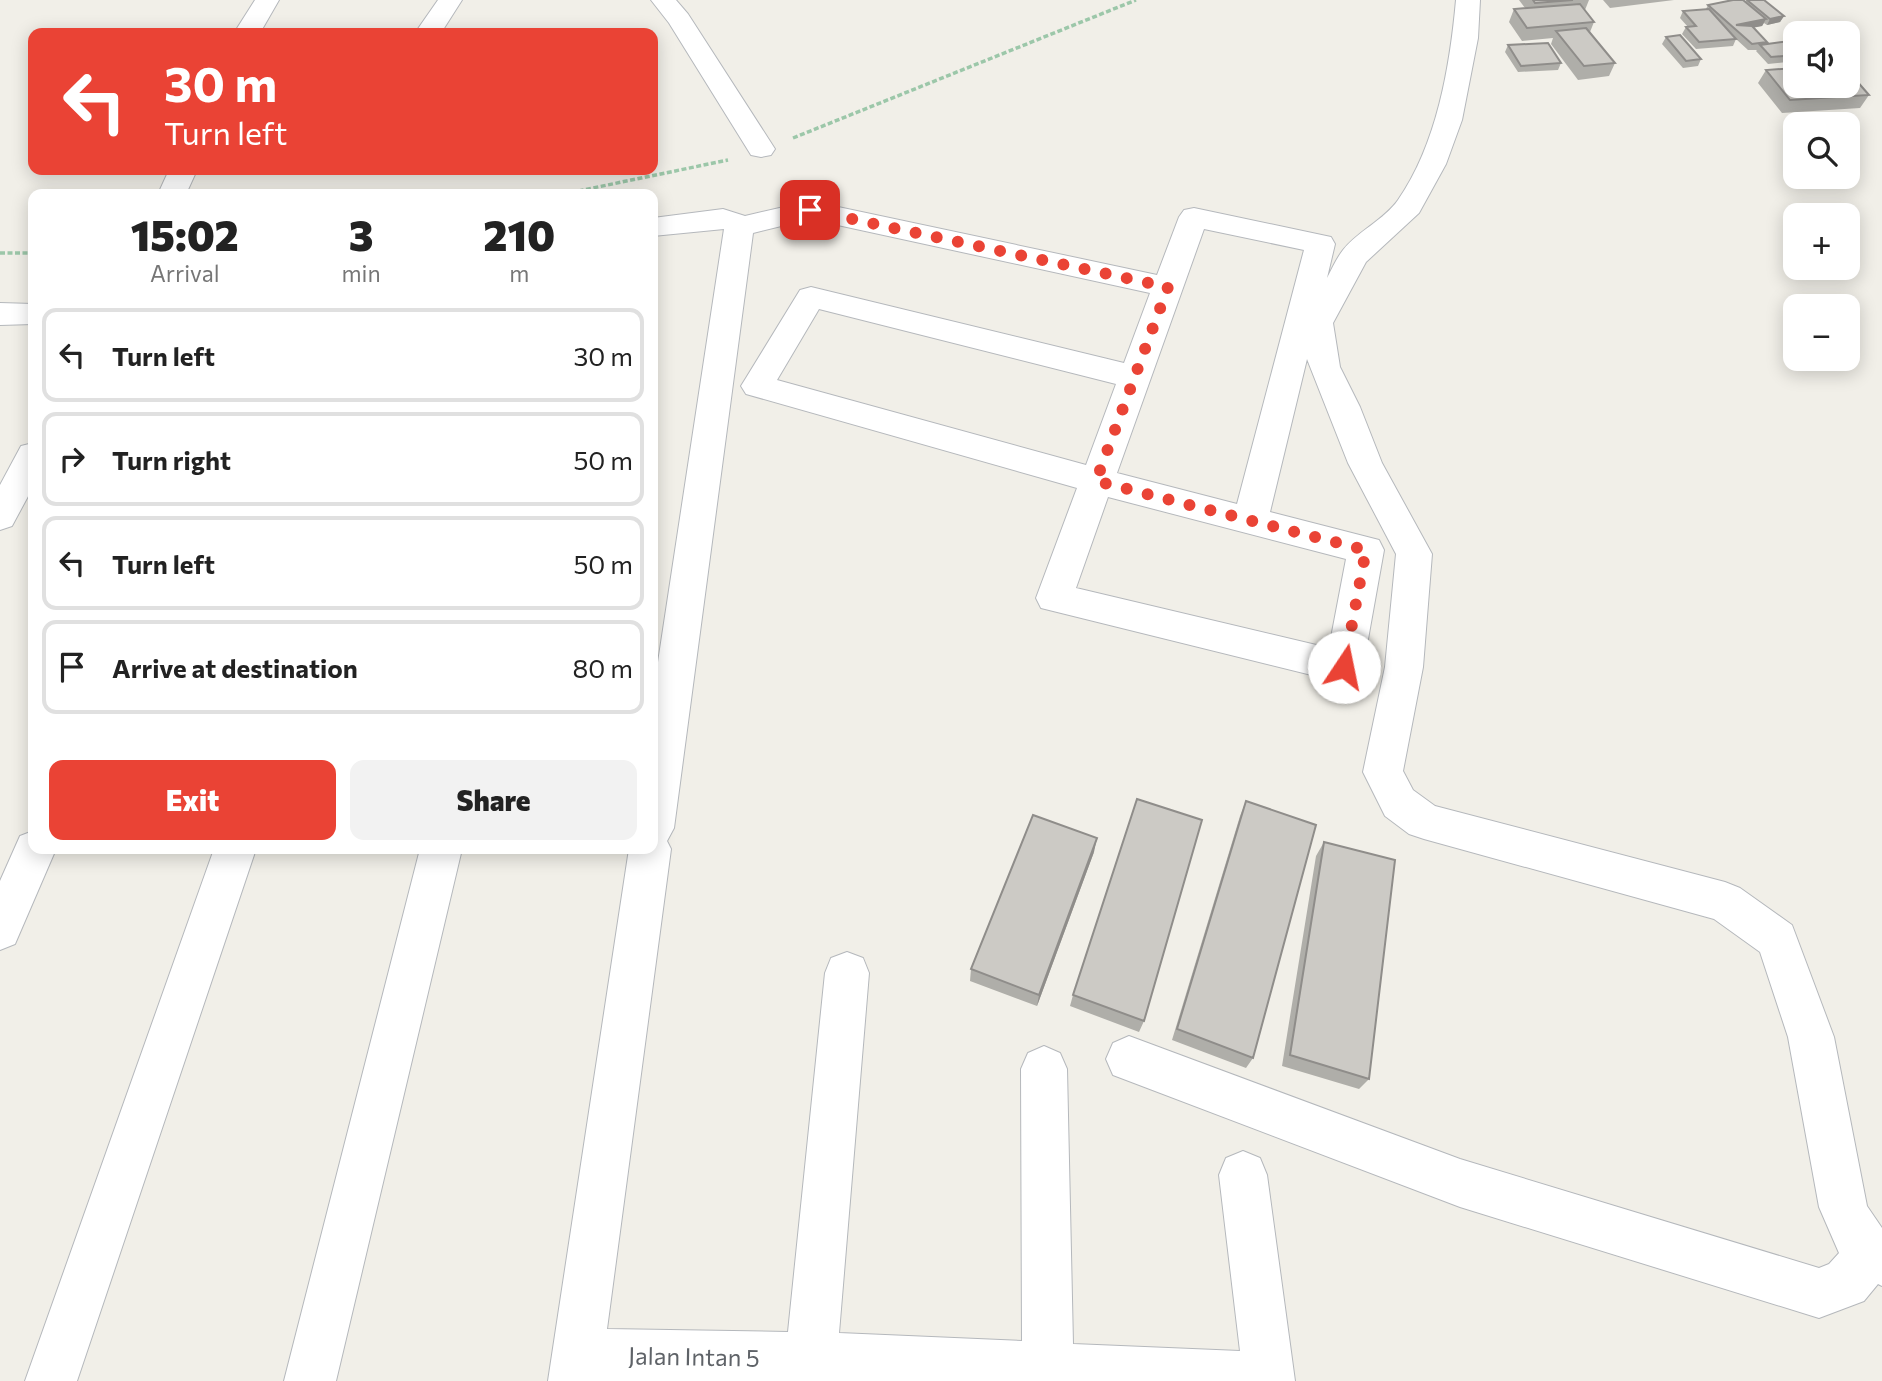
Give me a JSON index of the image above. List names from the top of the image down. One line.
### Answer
{"streets":{"street":["Jalan Intan 5"]},"page":{"map_buttons":["+","−"],"turn":["30 m","Turn left"],"eta":["15:02","Arrival","3","min","210","m"],"list":[{"name":"Turn left","value":"30 m"},{"name":"Turn right","value":"50 m"},{"name":"Turn left","value":"50 m"},{"name":"Arrive at destination","value":"80 m"}],"buttons":["Exit","Share"]}}
